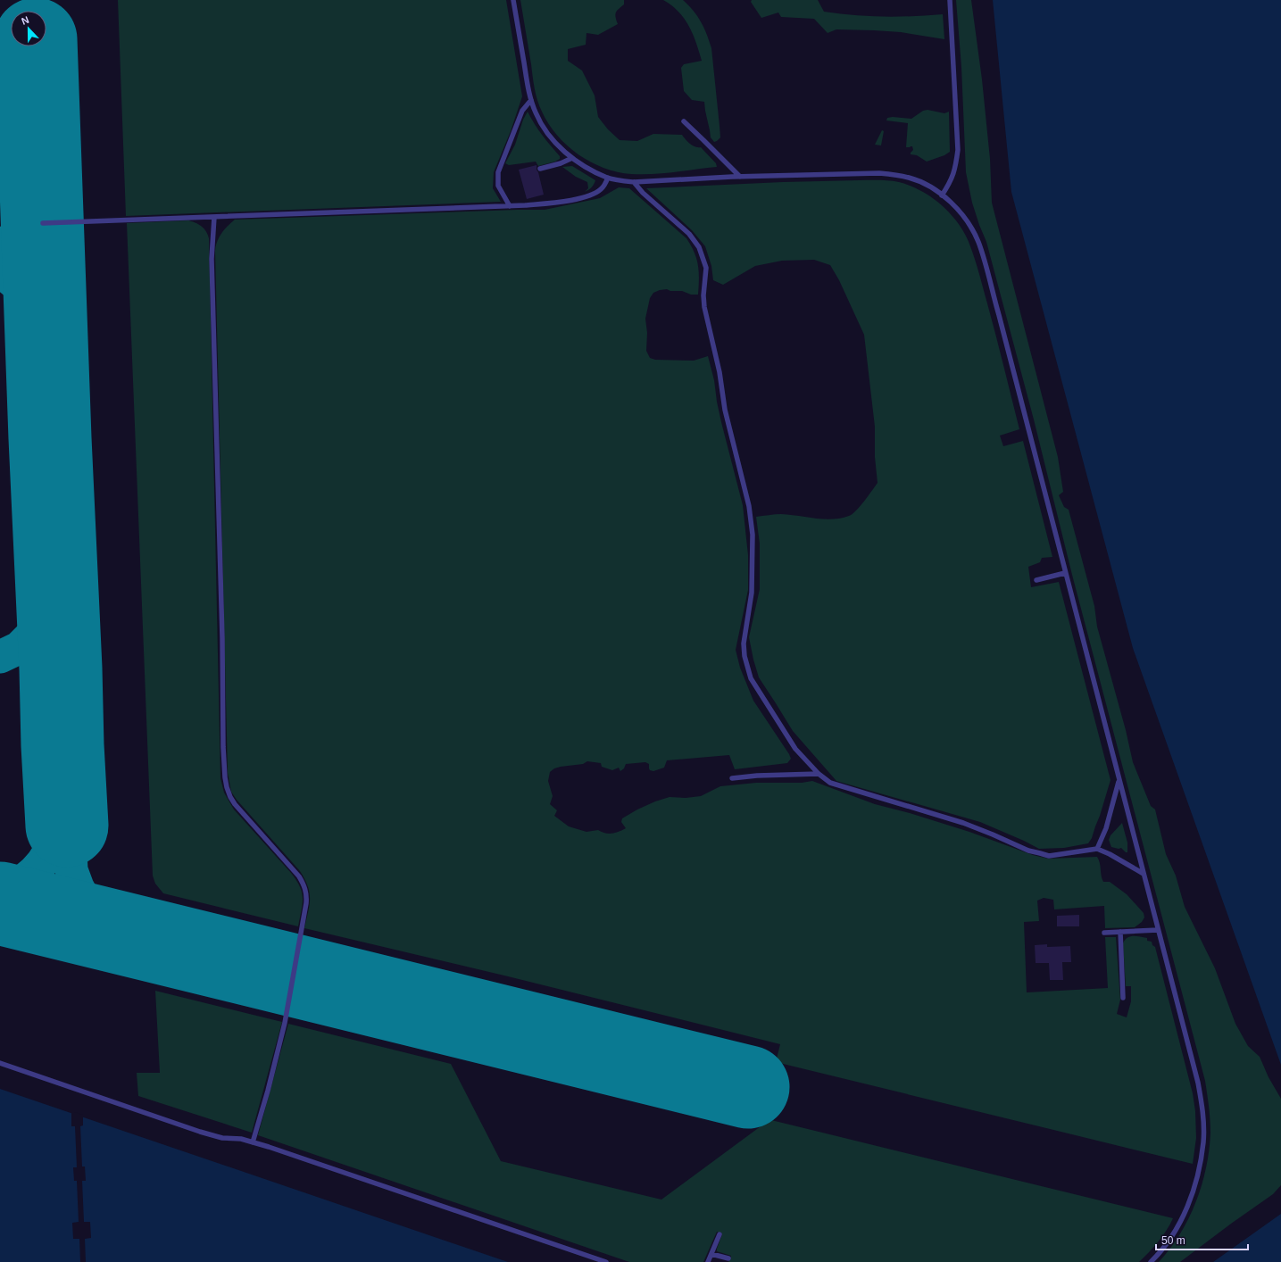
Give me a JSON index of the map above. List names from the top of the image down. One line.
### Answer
{"scale_bar":"50 m","north":"top"}
